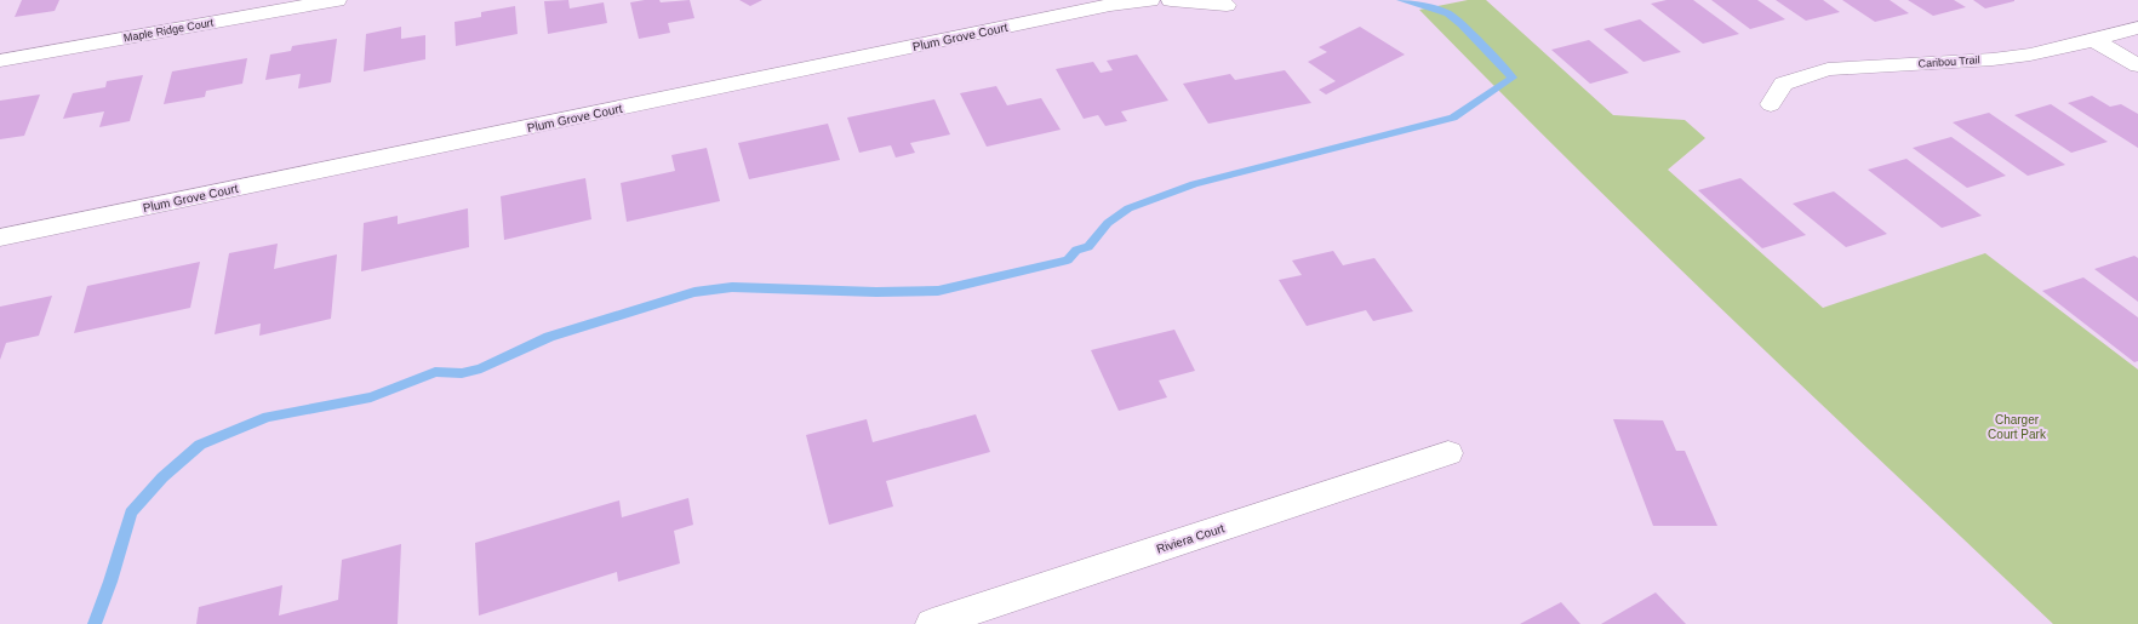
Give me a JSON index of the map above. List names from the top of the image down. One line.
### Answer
{"streets":{"street":["Maple Ridge Court","Plum Grove Court","Caribou Trail","Riviera Court"]},"parks":["Charger Court Park"]}
